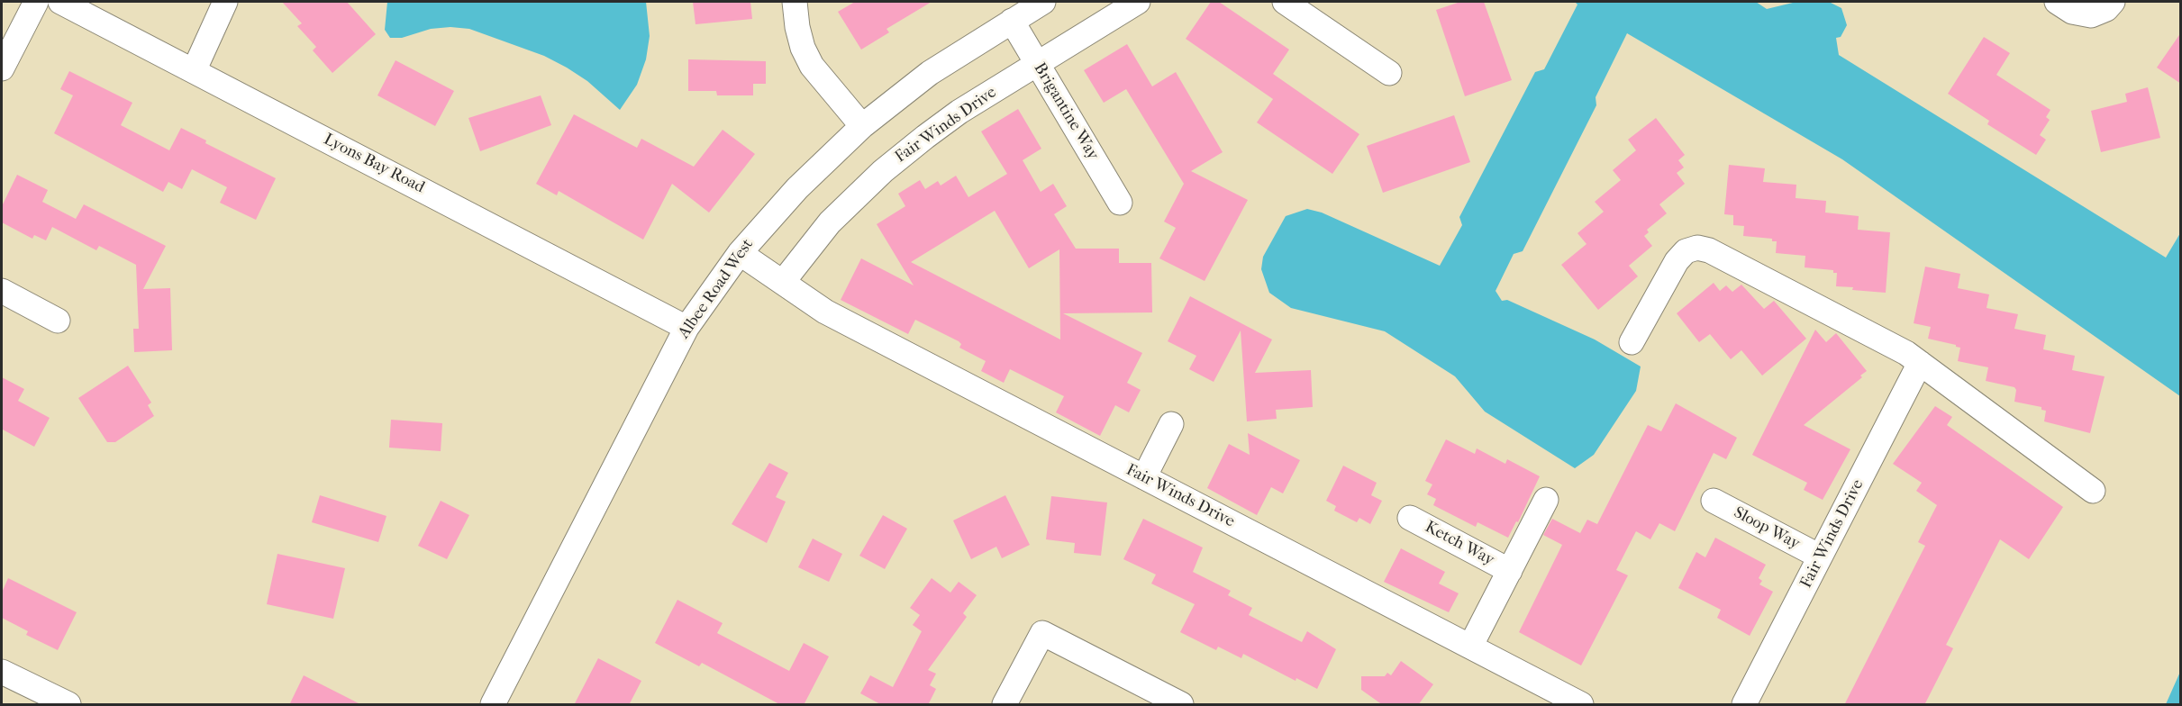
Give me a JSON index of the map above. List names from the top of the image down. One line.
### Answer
{"streets":{"street":["Brigantine Way","Fair Winds Drive","Lyons Bay Road","Albee Road West","Sloop Way","Ketch Way"]},"crossings":[["Brigantine Way","Fair Winds Drive"],["Brigantine Way","Albee Road West"],["Fair Winds Drive","Albee Road West"],["Fair Winds Drive","Sloop Way"],["Fair Winds Drive","Ketch Way"],["Lyons Bay Road","Albee Road West"]]}
